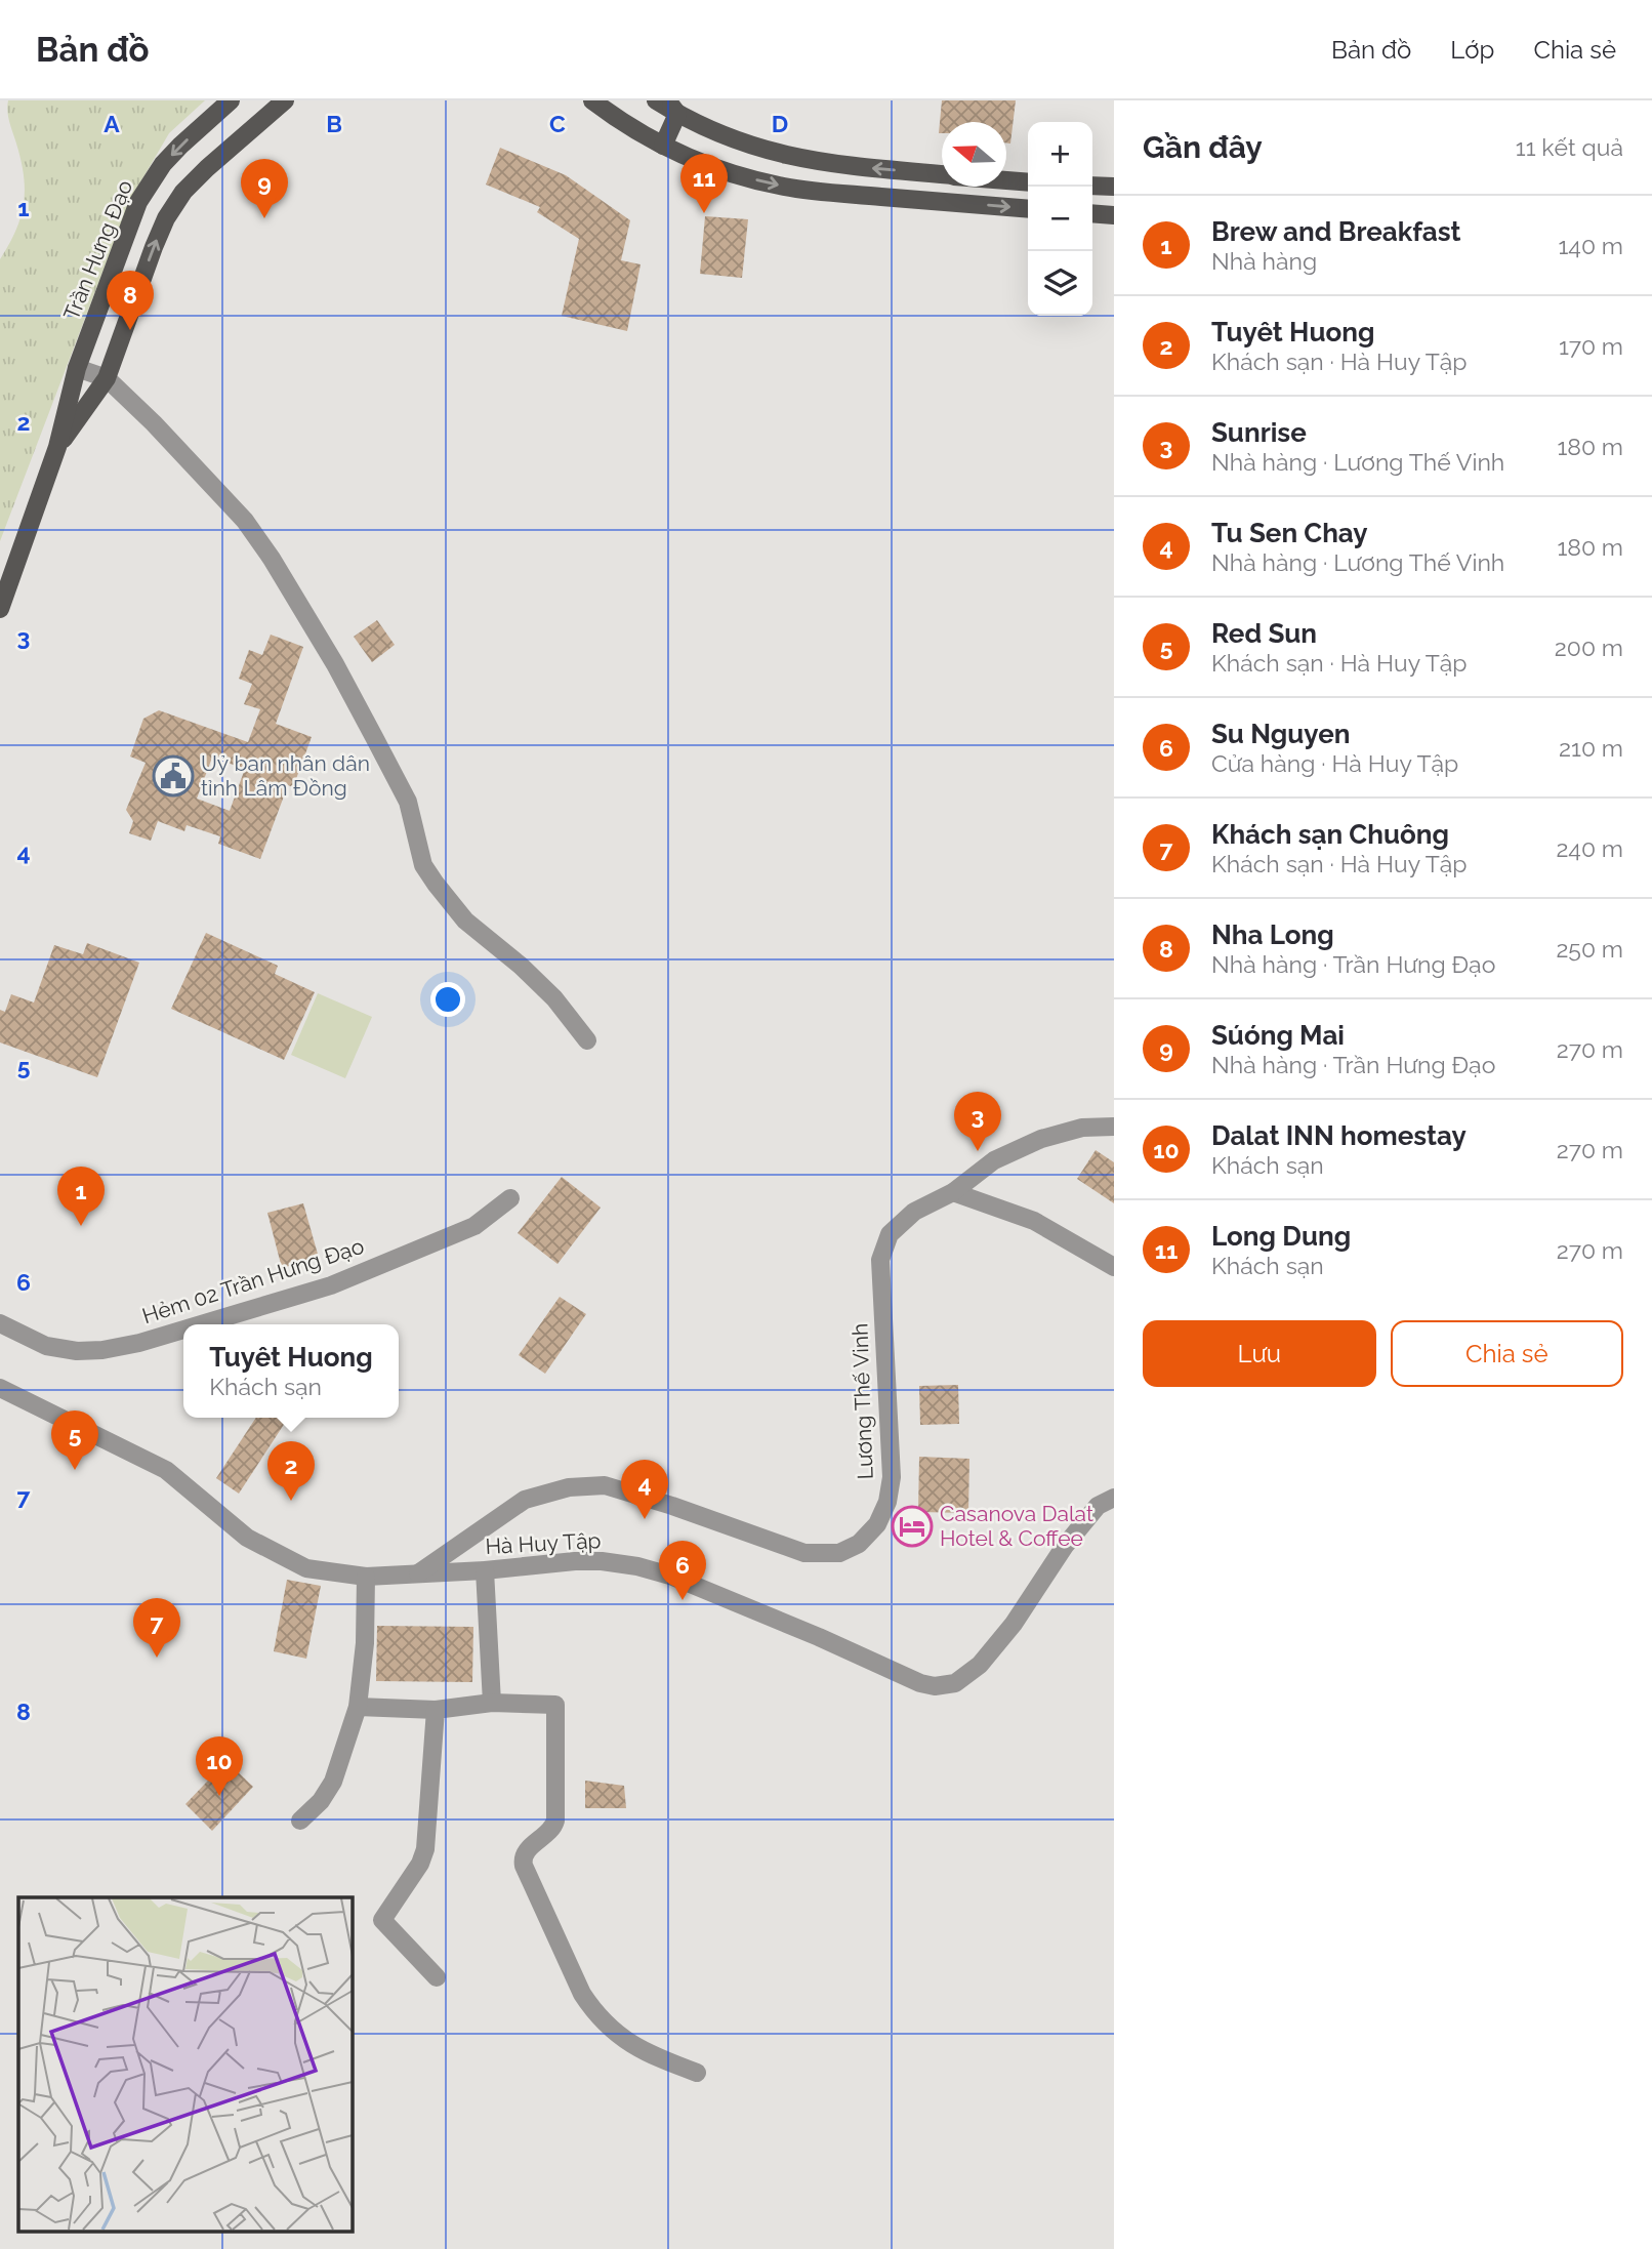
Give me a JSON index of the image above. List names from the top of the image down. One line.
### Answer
{"streets":{"main road":["Trần Hưng Đạo"],"street":["Hẻm 02 Trần Hưng Đạo","Lương Thế Vinh","Hà Huy Tập"]},"crossings":[["Lương Thế Vinh","Hà Huy Tập"]],"places":{"public building":["Uỷ ban nhân dân tỉnh Lâm Đồng"],"hotel":["Casanova Dalat Hotel & Coffee"]},"north":"left","page":{"header":"Bản đồ","nav":["Bản đồ","Lớp","Chia sẻ"],"heading":["Gần đây","11 kết quả"],"map_buttons":["+","−"],"pins":["11","9","8","3","1","5","2","4","6","7","10"],"list":[{"mark":"1","name":"Brew and Breakfast","note":"Nhà hàng","value":"140 m"},{"mark":"2","name":"Tuyêt Huong","note":"Khách sạn · Hà Huy Tập","value":"170 m"},{"mark":"3","name":"Sunrise","note":"Nhà hàng · Lương Thế Vinh","value":"180 m"},{"mark":"4","name":"Tu Sen Chay","note":"Nhà hàng · Lương Thế Vinh","value":"180 m"},{"mark":"5","name":"Red Sun","note":"Khách sạn · Hà Huy Tập","value":"200 m"},{"mark":"6","name":"Su Nguyen","note":"Cửa hàng · Hà Huy Tập","value":"210 m"},{"mark":"7","name":"Khách sạn Chuông","note":"Khách sạn · Hà Huy Tập","value":"240 m"},{"mark":"8","name":"Nha Long","note":"Nhà hàng · Trần Hưng Đạo","value":"250 m"},{"mark":"9","name":"Súóng Mai","note":"Nhà hàng · Trần Hưng Đạo","value":"270 m"},{"mark":"10","name":"Dalat INN homestay","note":"Khách sạn","value":"270 m"},{"mark":"11","name":"Long Dung","note":"Khách sạn","value":"270 m"}],"buttons":["Lưu","Chia sẻ"],"popup":["Tuyêt Huong","Khách sạn"]},"grid":{"columns":["A","B","C","D"],"rows":["1","2","3","4","5","6","7","8"]}}
